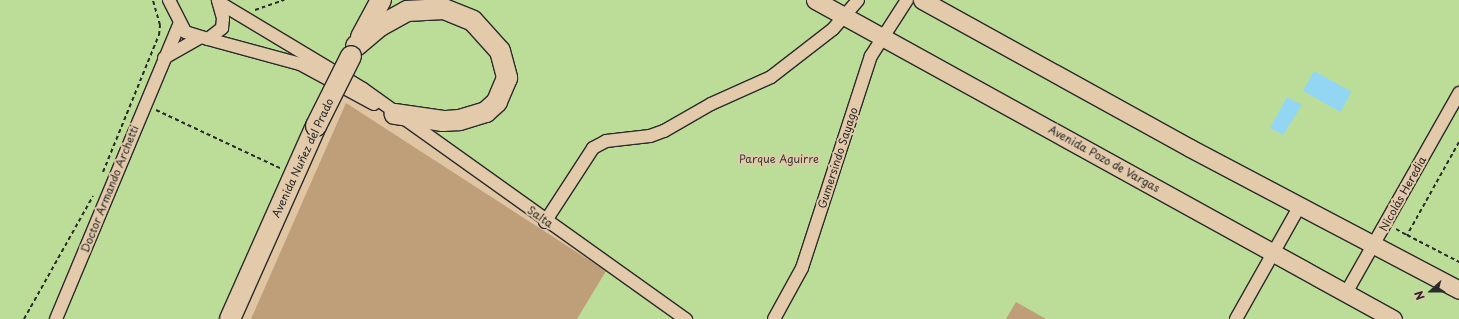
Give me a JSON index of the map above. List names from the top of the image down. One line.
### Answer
{"streets":{"highway":["Avenida Nuñez del Prado"],"main road":["Avenida Pozo de Vargas"],"street":["Gumersindo Sayago","Doctor Armando Archetti","Nicolás Heredia","Salta"]},"crossings":[["Gumersindo Sayago","Avenida Pozo de Vargas"],["Avenida Pozo de Vargas","Nicolás Heredia"]],"parks":["Parque Aguirre"],"north":"left"}
